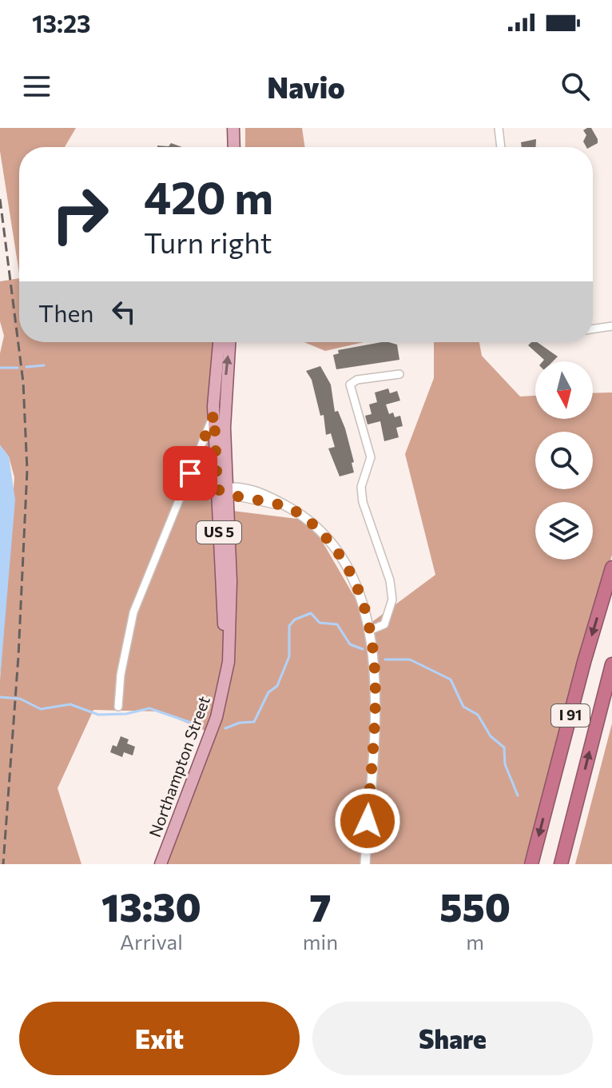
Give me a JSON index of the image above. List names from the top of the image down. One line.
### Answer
{"streets":{"highway":["I 91"],"main road":["US 5","Northampton Street"]},"crossings":[["US 5","Northampton Street"]],"north":"bottom","page":{"status":"13:23","header":"Navio","turn":["420 m","Turn right"],"then":"Then","eta":["13:30","Arrival","7","min","550","m"],"buttons":["Exit","Share"]}}
